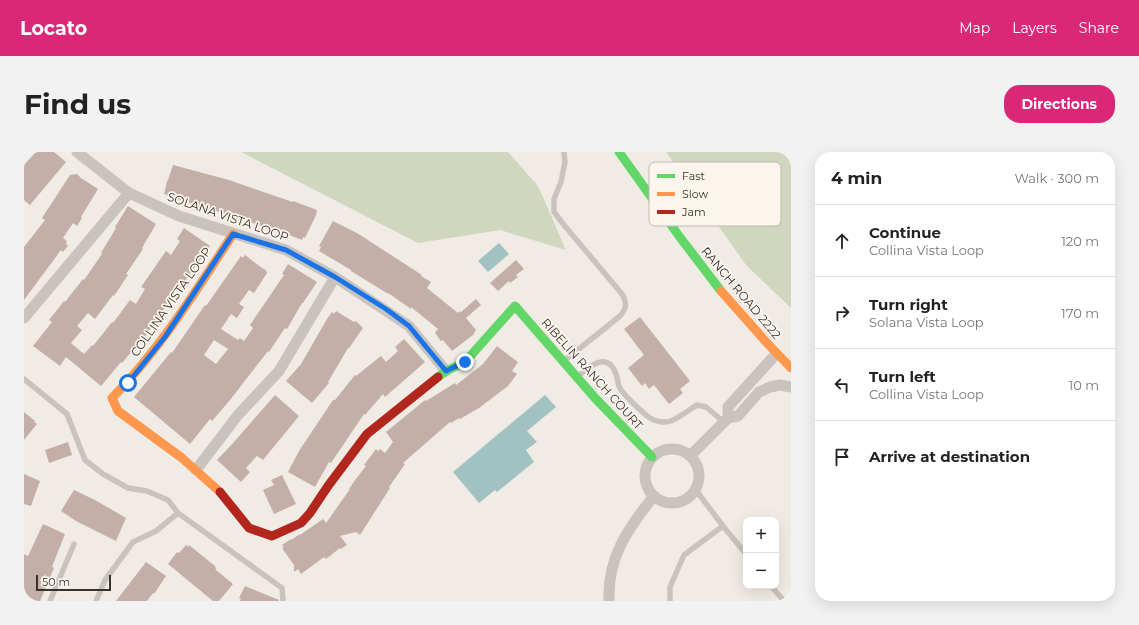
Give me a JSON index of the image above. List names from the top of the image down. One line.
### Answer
{"streets":{"street":["SOLANA VISTA LOOP","RANCH ROAD 2222","COLLINA VISTA LOOP","RIBELIN RANCH COURT"]},"crossings":[["SOLANA VISTA LOOP","COLLINA VISTA LOOP"],["COLLINA VISTA LOOP","RIBELIN RANCH COURT"]],"legend":["Fast","Slow","Jam"],"scale_bar":"50 m","page":{"header":"Locato","nav":["Map","Layers","Share"],"buttons":"Directions","title":"Find us","heading":["4 min","Walk · 300 m"],"list":[["Continue","Collina Vista Loop","120 m"],["Turn right","Solana Vista Loop","170 m"],["Turn left","Collina Vista Loop","10 m"],"Arrive at destination"],"map_buttons":["+","−"],"scale":"50 m"}}
